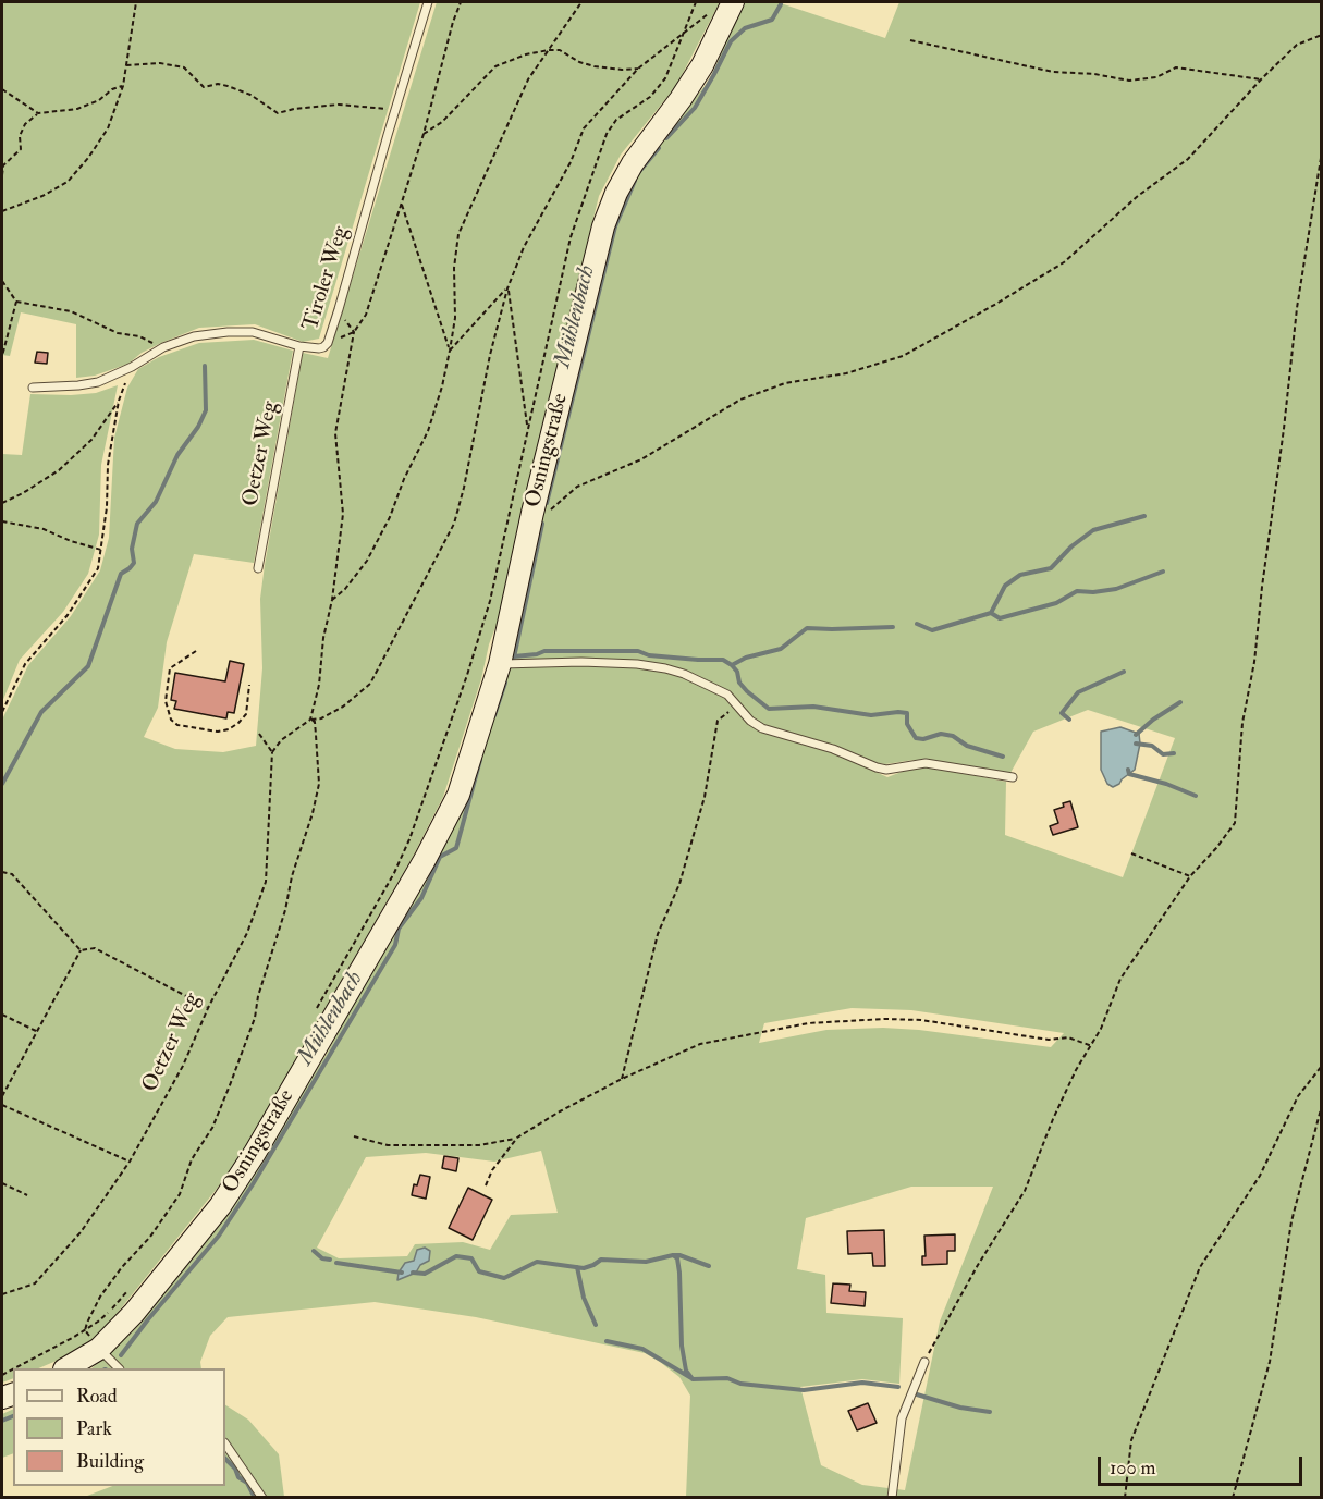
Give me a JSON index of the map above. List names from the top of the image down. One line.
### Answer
{"streets":{"main road":["Osningstraße"],"lane":["Tiroler Weg","Oetzer Weg"]},"crossings":[["Tiroler Weg","Oetzer Weg"]],"water":["Mühlenbach"],"legend":["Road","Park","Building"],"scale_bar":"100 m"}
